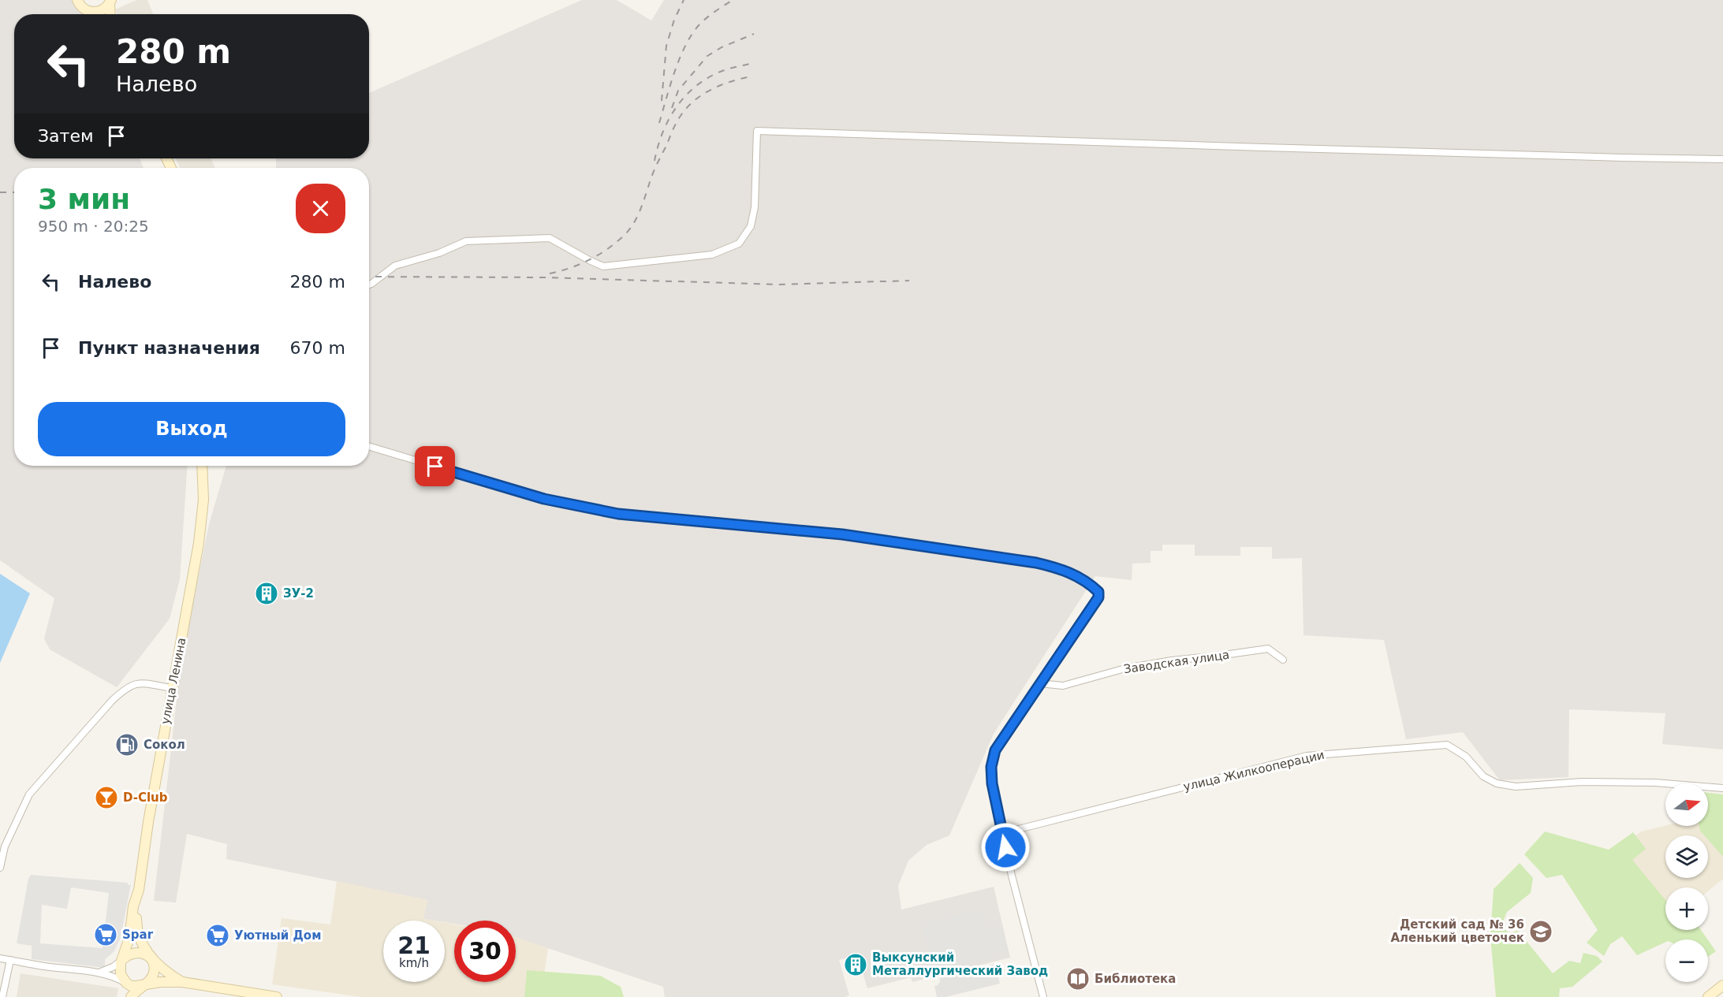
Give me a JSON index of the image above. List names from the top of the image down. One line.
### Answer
{"streets":{"street":["Заводская улица","улица Ленина","улица Жилкооперации"]},"places":{"building":["ЗУ-2","Выксунский Металлургический Завод"],"fuel station":["Сокол"],"bar":["D-Club"],"school or university":["Детский сад № 36 Аленький цветочек"],"supermarket":["Spar","Уютный Дом"],"library":["Библиотека"]},"north":"right","page":{"turn":["280 m","Налево"],"then":"Затем","heading":["3 мин","950 m · 20:25"],"list":[{"name":"Налево","value":"280 m"},{"name":"Пункт назначения","value":"670 m"}],"buttons":"Выход","map_buttons":["+","−"],"speed":"21 km/h","limit":"30"}}
